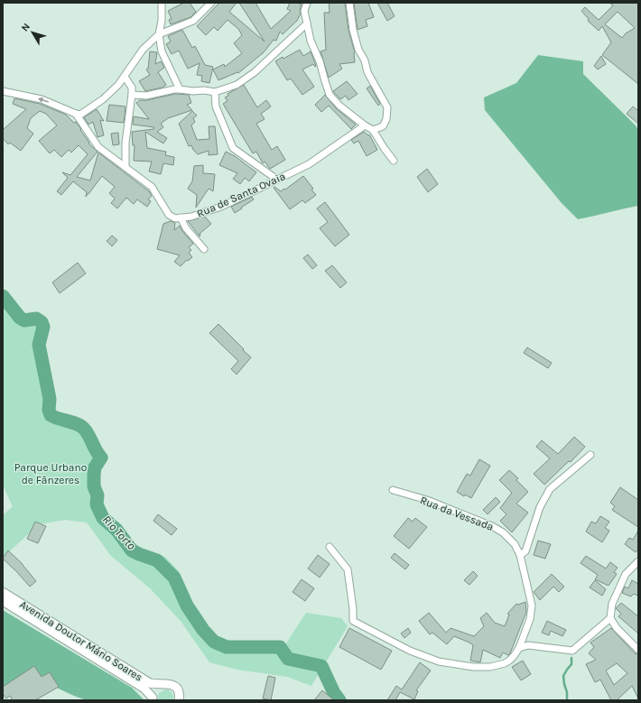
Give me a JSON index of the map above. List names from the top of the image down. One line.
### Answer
{"streets":{"main road":["Avenida Doutor Mário Soares"],"street":["Rua de Santa Ovaia","Rua da Vessada"]},"water":["Rio Torto"],"parks":["Parque Urbano de Fânzeres"],"north":"top left"}
